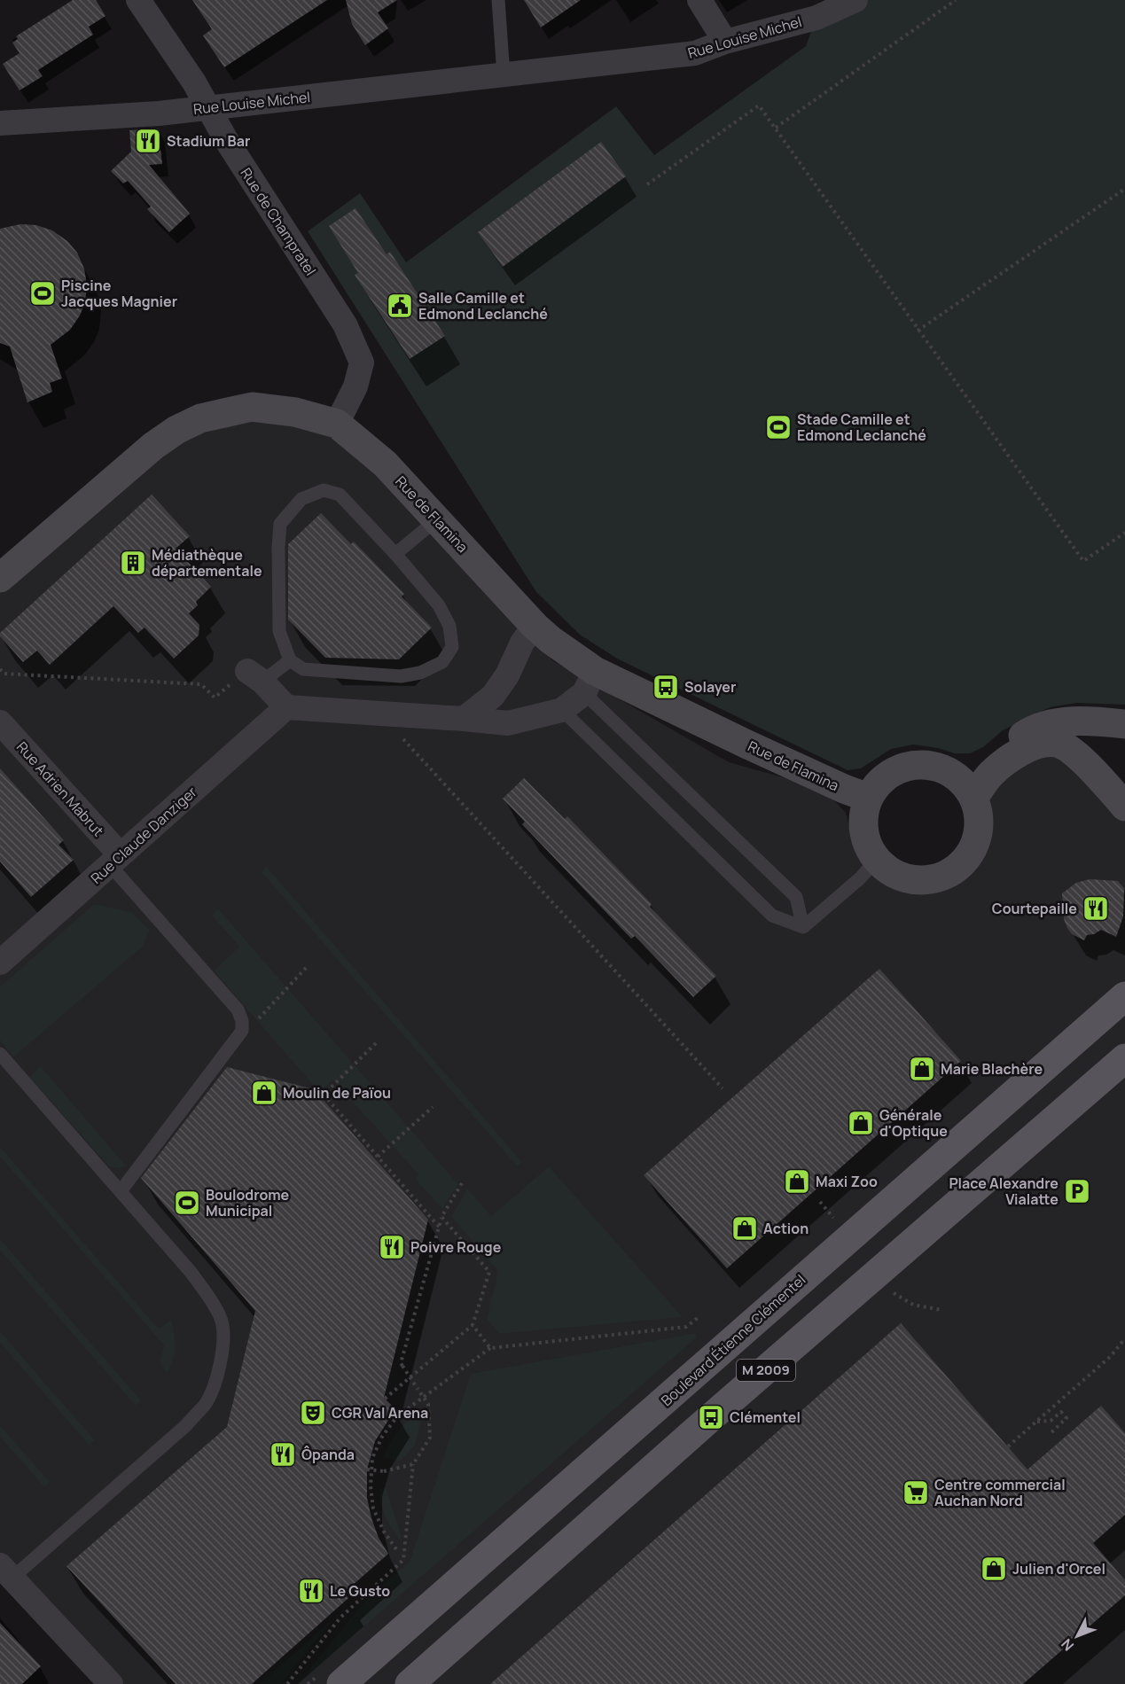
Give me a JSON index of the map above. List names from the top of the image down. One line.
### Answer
{"streets":{"main road":["Boulevard Étienne Clémentel","M 2009"],"street":["Rue Louise Michel","Rue de Champratel","Rue de Flamina","Rue Adrien Mabrut","Rue Claude Danziger"]},"crossings":[["Rue Louise Michel","Rue de Champratel"],["Rue de Champratel","Rue de Flamina"],["Rue Adrien Mabrut","Rue Claude Danziger"]],"places":{"restaurant":["Stadium Bar","Courtepaille","Poivre Rouge","Ôpanda","Le Gusto"],"sports":["Piscine Jacques Magnier","Stade Camille et Edmond Leclanché","Boulodrome Municipal"],"public building":["Salle Camille et Edmond Leclanché"],"building":["Médiathèque départementale"],"bus stop":["Solayer","Clémentel"],"shop":["Marie Blachère","Moulin de Païou","Générale d'Optique","Maxi Zoo","Action","Julien d'Orcel"],"parking":["Place Alexandre Vialatte"],"theatre":["CGR Val Arena"],"supermarket":["Centre commercial Auchan Nord"]},"north":"bottom left"}
